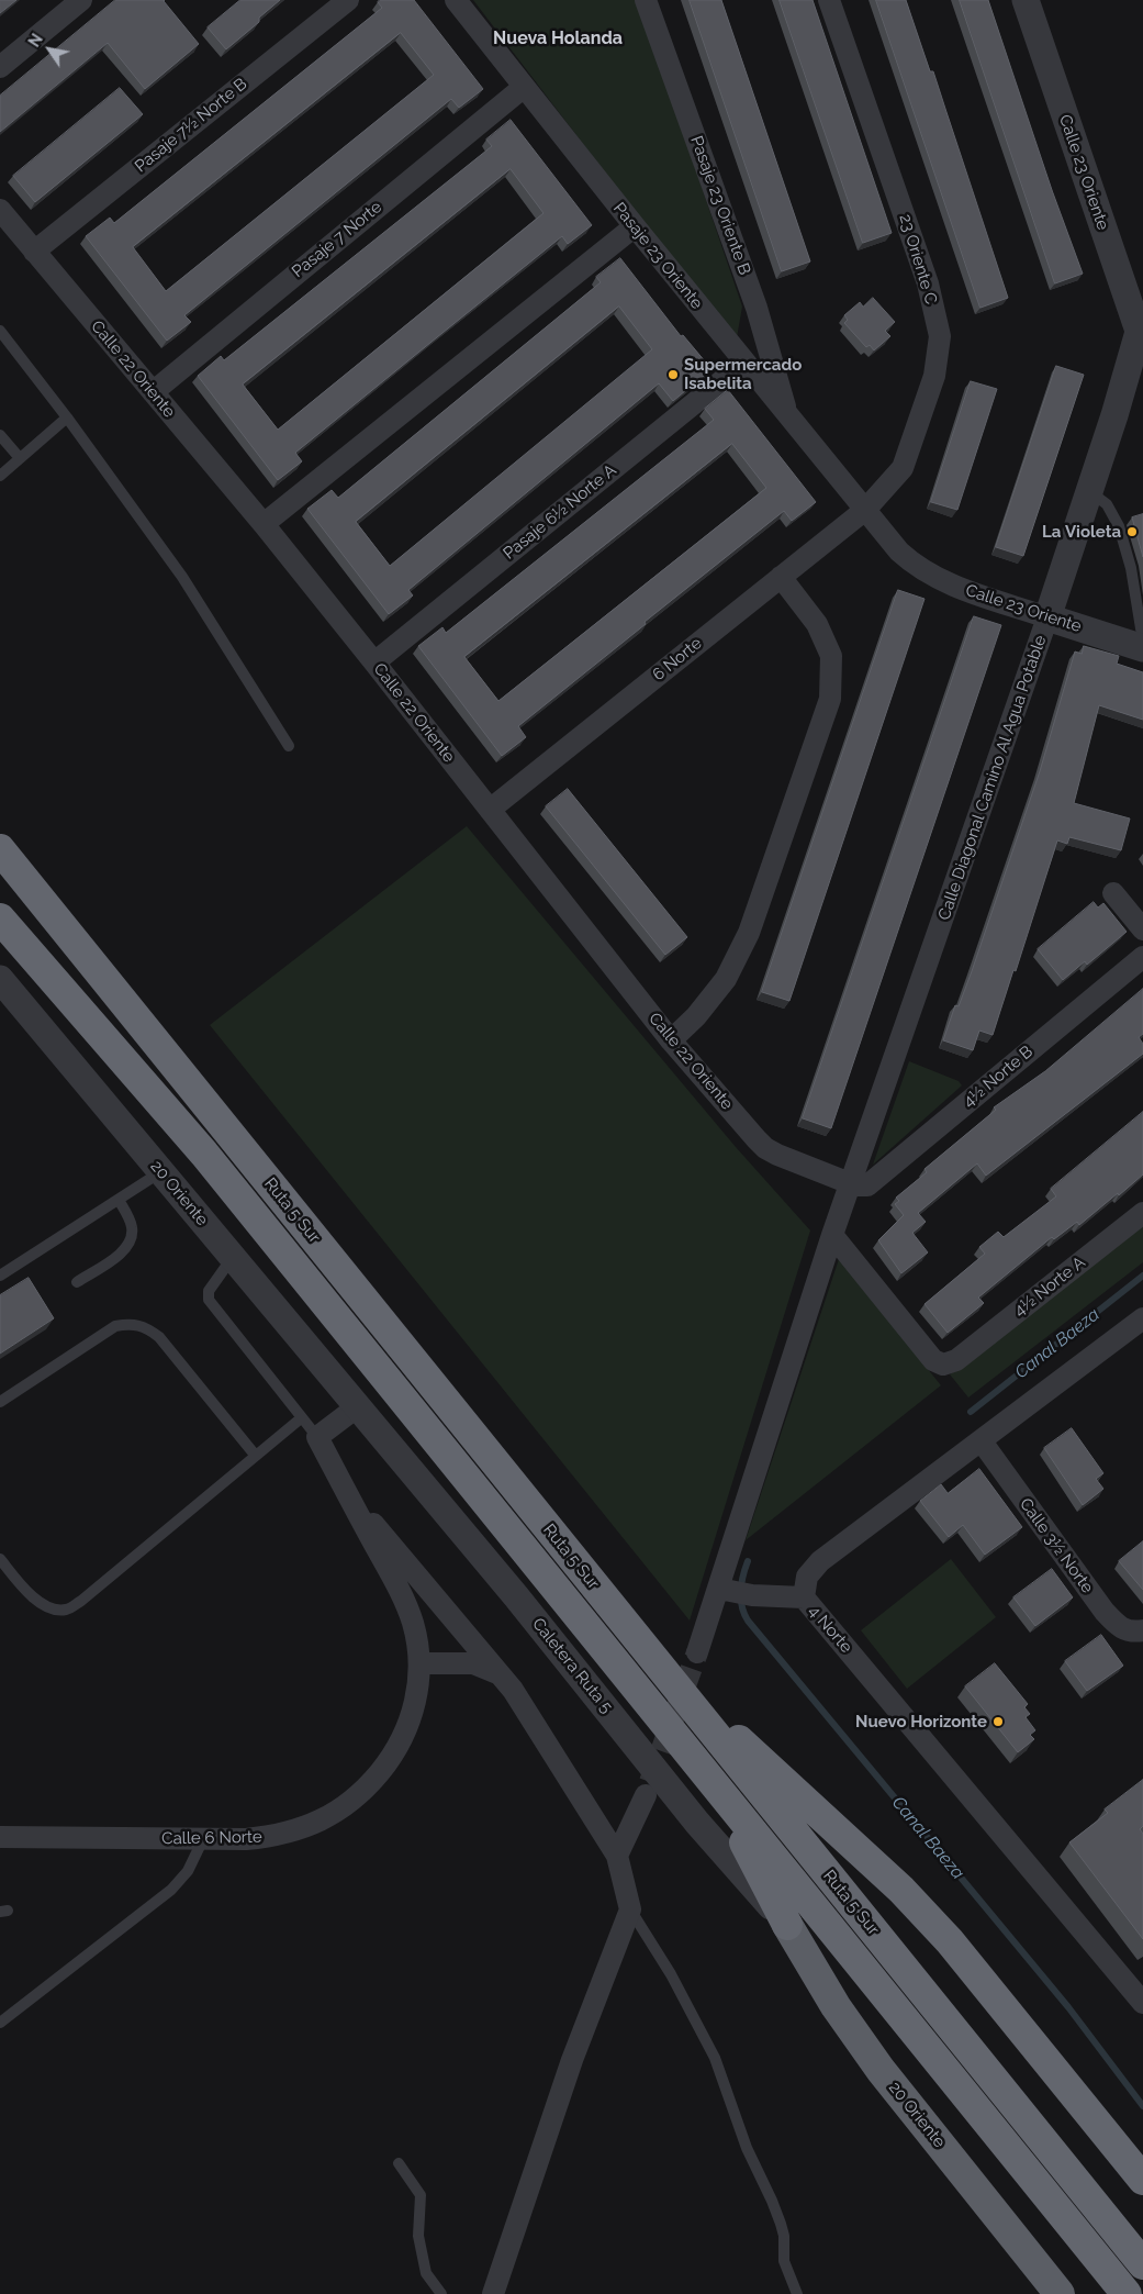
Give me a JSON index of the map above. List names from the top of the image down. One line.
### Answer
{"streets":{"highway":["20 Oriente","Ruta 5 Sur"],"street":["Pasaje 7½ Norte B","Calle 23 Oriente","Pasaje 23 Oriente B","Pasaje 7 Norte","Pasaje 23 Oriente","23 Oriente C","Calle 22 Oriente","Pasaje 6½ Norte A","6 Norte","Calle Diagonal Camino Al Agua Potable","4½ Norte B","4½ Norte A","Calle 3½ Norte","4 Norte","Caletera Ruta 5","Calle 6 Norte"]},"crossings":[["Pasaje 7½ Norte B","Calle 22 Oriente"],["Calle 23 Oriente","Pasaje 23 Oriente"],["Calle 23 Oriente","23 Oriente C"],["Calle 23 Oriente","6 Norte"],["Calle 23 Oriente","Calle Diagonal Camino Al Agua Potable"],["Pasaje 23 Oriente B","Pasaje 23 Oriente"],["Pasaje 7 Norte","Pasaje 23 Oriente"],["Pasaje 7 Norte","Calle 22 Oriente"],["Pasaje 23 Oriente","23 Oriente C"],["Pasaje 23 Oriente","Pasaje 6½ Norte A"],["Pasaje 23 Oriente","6 Norte"],["23 Oriente C","6 Norte"],["Calle 22 Oriente","Pasaje 6½ Norte A"],["Calle 22 Oriente","6 Norte"],["Calle 22 Oriente","Calle Diagonal Camino Al Agua Potable"],["Calle 22 Oriente","4½ Norte B"],["Calle Diagonal Camino Al Agua Potable","4½ Norte B"],["Calle Diagonal Camino Al Agua Potable","4½ Norte A"],["20 Oriente","Caletera Ruta 5"],["Calle 3½ Norte","4 Norte"]],"districts":["Nueva Holanda"],"water":["Canal Baeza"],"places":["Supermercado Isabelita","La Violeta","Nuevo Horizonte"],"north":"top left"}
